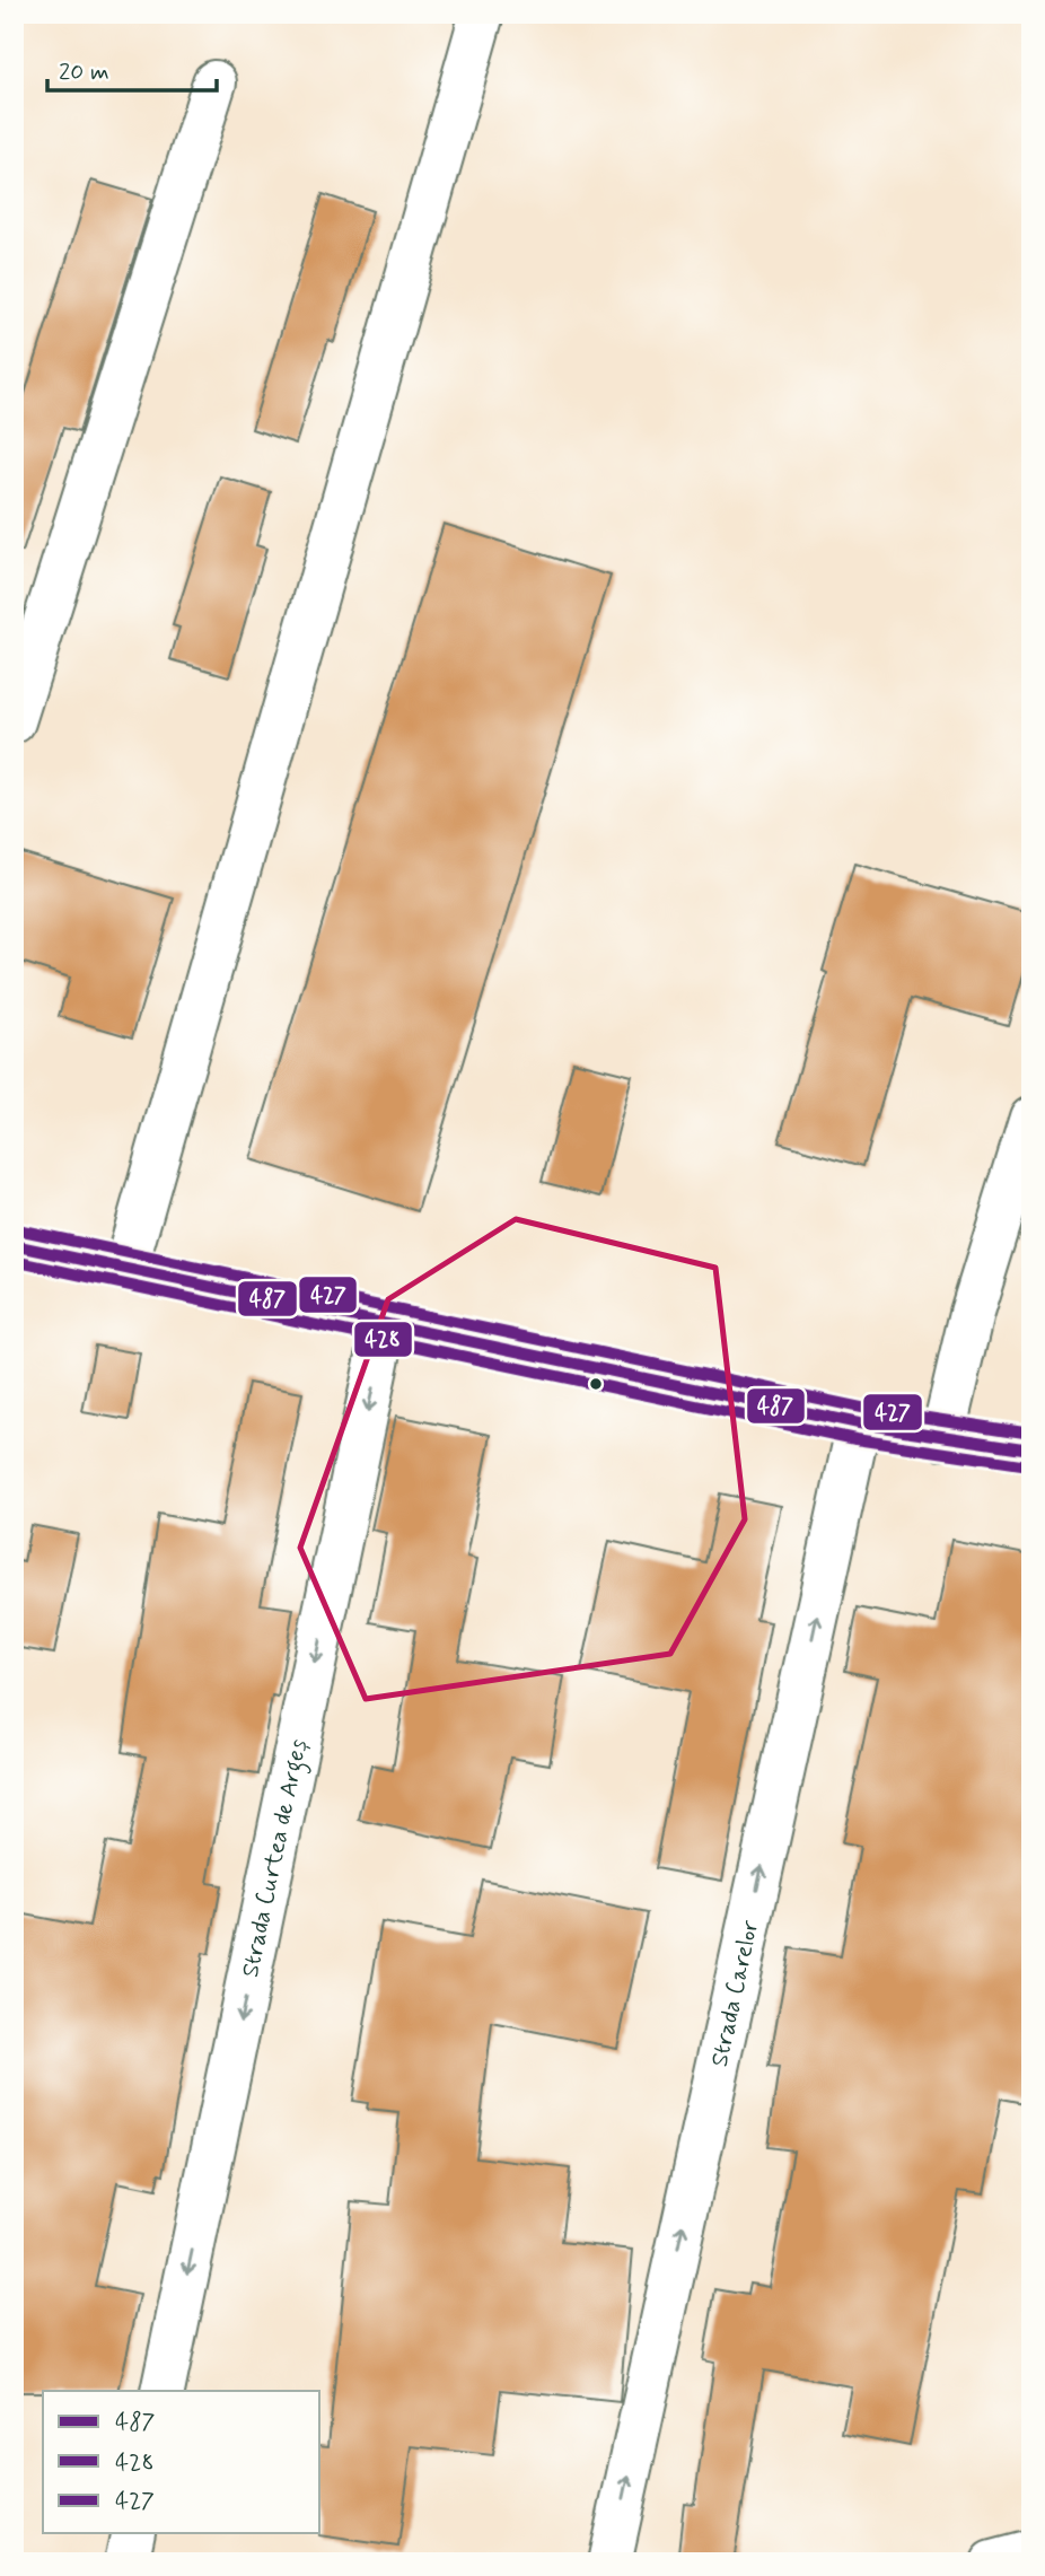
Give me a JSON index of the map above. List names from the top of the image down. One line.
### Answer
{"streets":{"street":["Strada Curtea de Argeș","Strada Carelor"]},"one_way":["Strada Curtea de Argeș","Strada Carelor"],"lines":["transit line 427","transit line 487","transit line 428"],"legend":["487","428","427"],"scale_bar":"20 m"}
